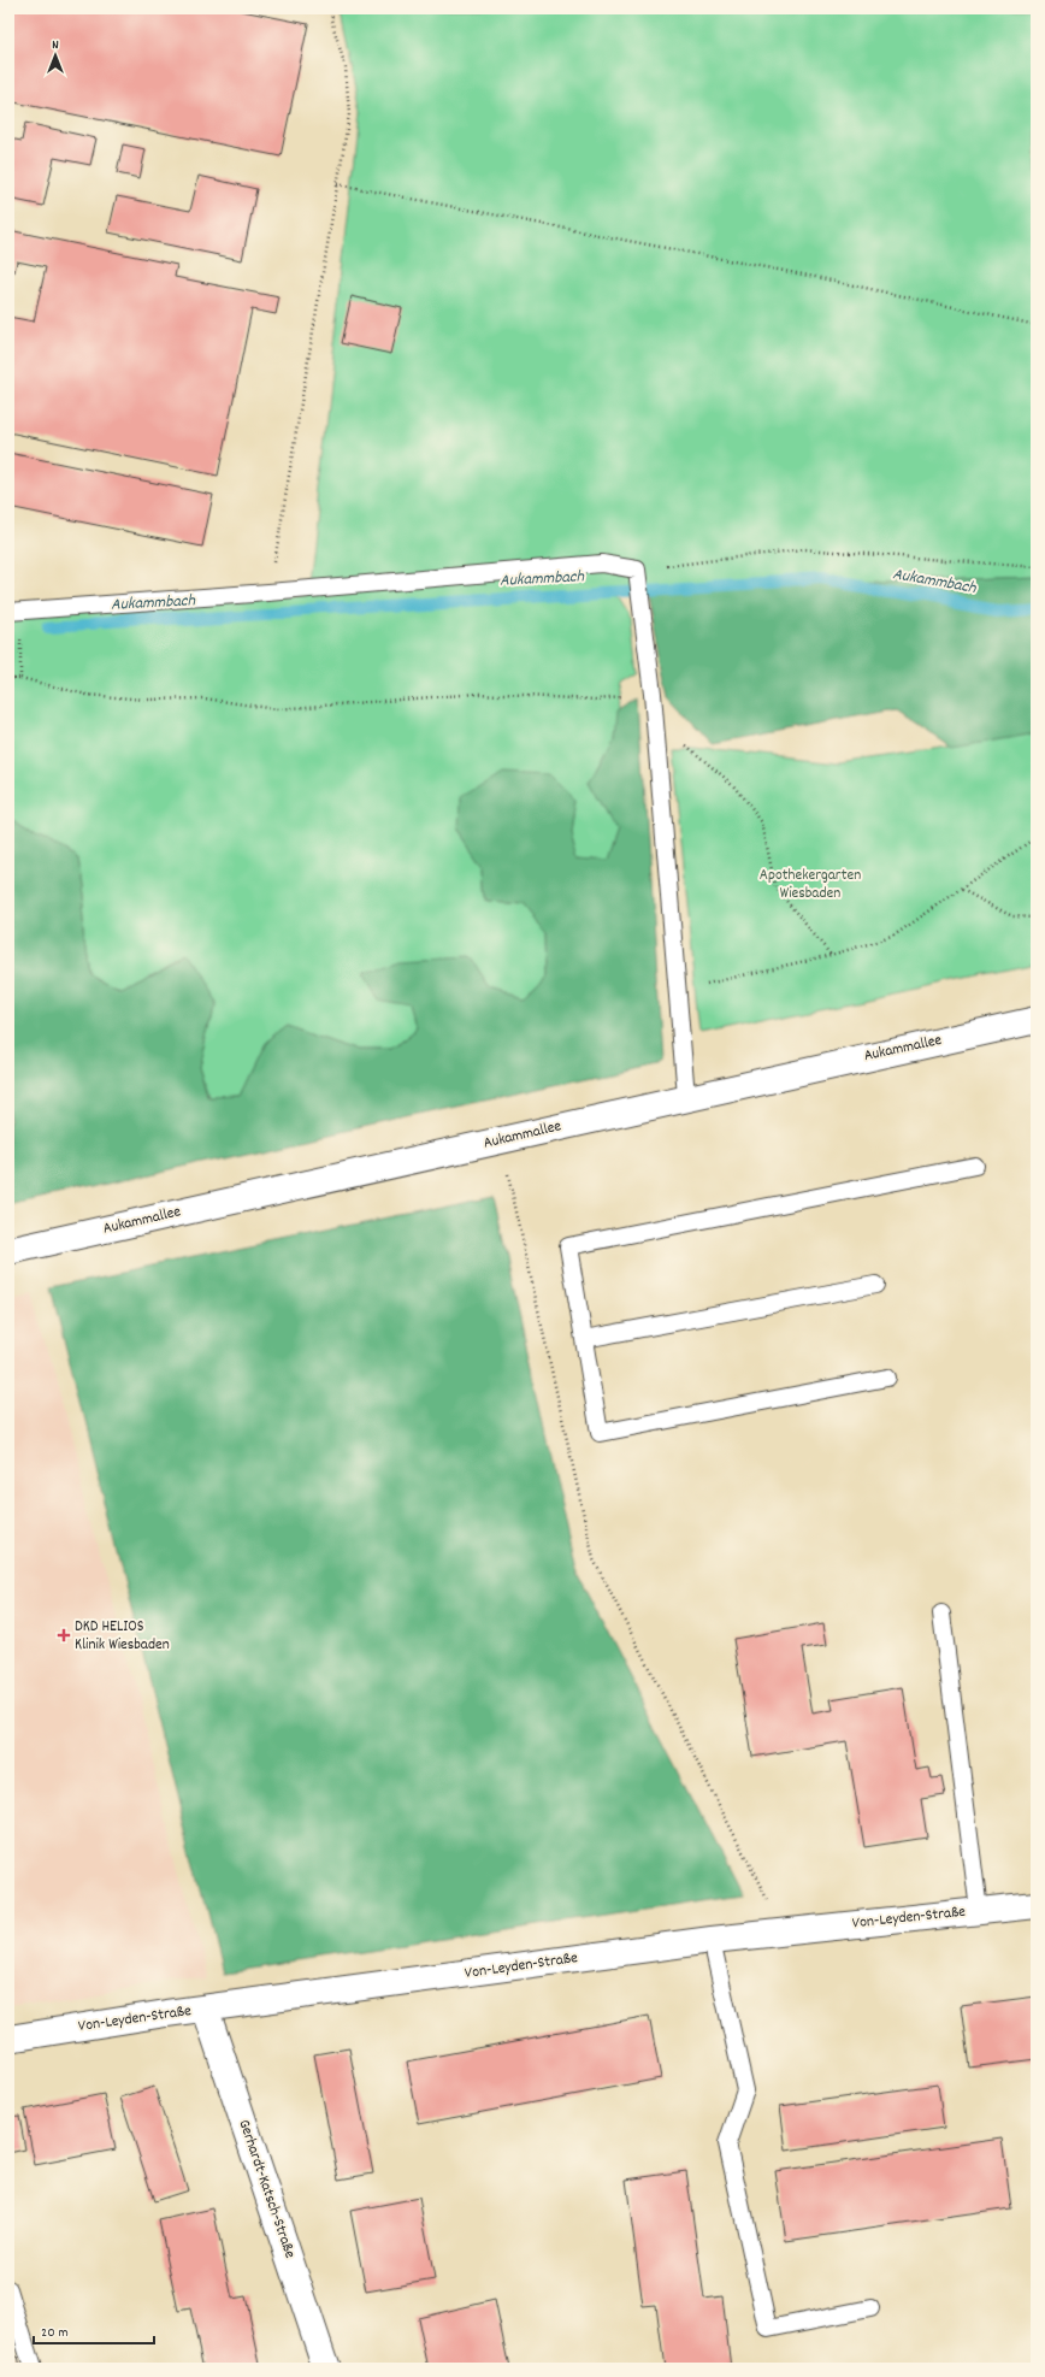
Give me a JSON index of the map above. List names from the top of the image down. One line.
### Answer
{"streets":{"street":["Aukammallee","Von-Leyden-Straße","Gerhardt-Katsch-Straße"]},"crossings":[["Von-Leyden-Straße","Gerhardt-Katsch-Straße"]],"water":["Aukammbach"],"parks":["Apothekergarten Wiesbaden"],"places":{"health":["DKD HELIOS Klinik Wiesbaden"]},"scale_bar":"20 m","north":"top"}
